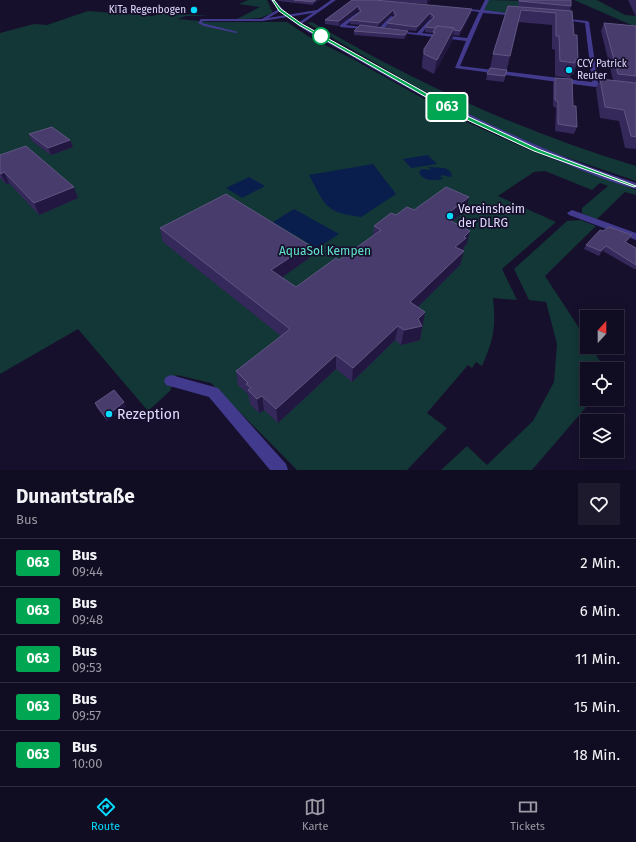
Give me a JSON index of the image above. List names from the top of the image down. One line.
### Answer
{"parks":["AquaSol Kempen"],"places":["KiTa Regenbogen","CCY Patrick Reuter","Vereinsheim der DLRG","Rezeption"],"lines":["bus line 063"],"north":"top","page":{"on_map":"063","heading":["Dunantstraße","Bus"],"list":[{"mark":"063","name":"Bus","note":"09:44","value":"2 Min."},{"mark":"063","name":"Bus","note":"09:48","value":"6 Min."},{"mark":"063","name":"Bus","note":"09:53","value":"11 Min."},{"mark":"063","name":"Bus","note":"09:57","value":"15 Min."},{"mark":"063","name":"Bus","note":"10:00","value":"18 Min."}],"tabs":["Route","Karte","Tickets"]}}
